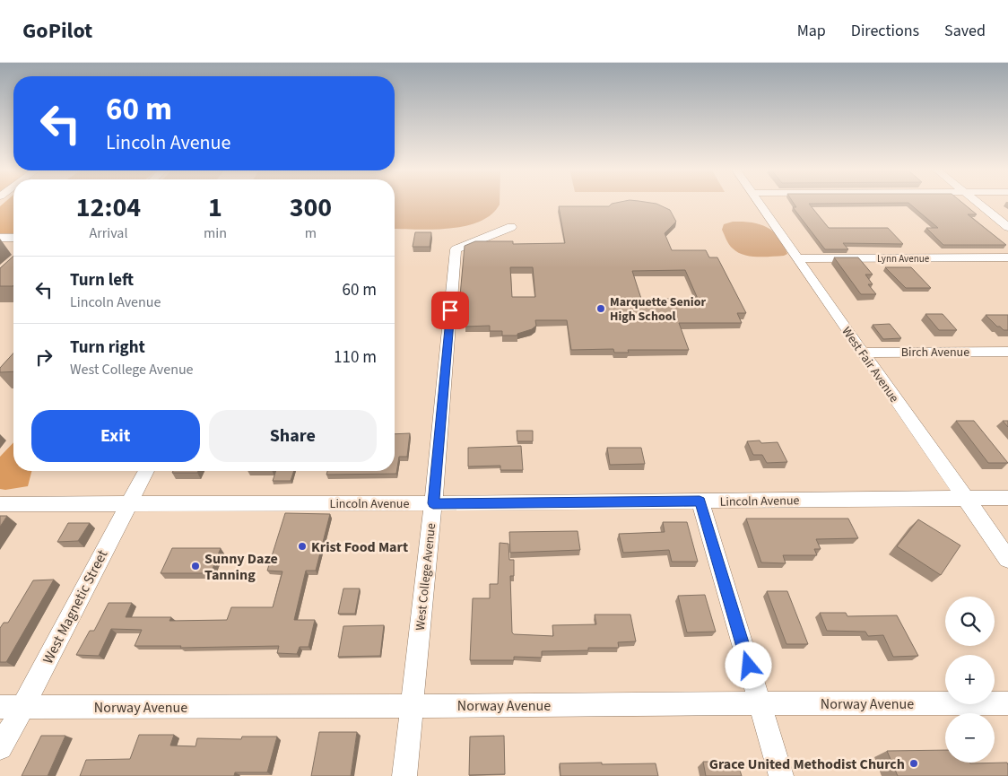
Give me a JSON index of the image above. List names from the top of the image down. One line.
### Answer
{"streets":{"street":["Lynn Avenue","Birch Avenue","West Fair Avenue","Lincoln Avenue","West College Avenue","West Magnetic Street","Norway Avenue"]},"crossings":[["Lynn Avenue","West Fair Avenue"],["Birch Avenue","West Fair Avenue"],["West Fair Avenue","Lincoln Avenue"],["Lincoln Avenue","West College Avenue"],["Lincoln Avenue","West Magnetic Street"],["West College Avenue","Norway Avenue"],["West Magnetic Street","Norway Avenue"]],"places":["Marquette Senior High School","Krist Food Mart","Sunny Daze Tanning","Grace United Methodist Church"],"page":{"header":"GoPilot","nav":["Map","Directions","Saved"],"turn":["60 m","Lincoln Avenue"],"eta":["12:04","Arrival","1","min","300","m"],"list":[{"name":"Turn left","note":"Lincoln Avenue","value":"60 m"},{"name":"Turn right","note":"West College Avenue","value":"110 m"}],"buttons":["Exit","Share"],"map_buttons":["+","−"]}}
